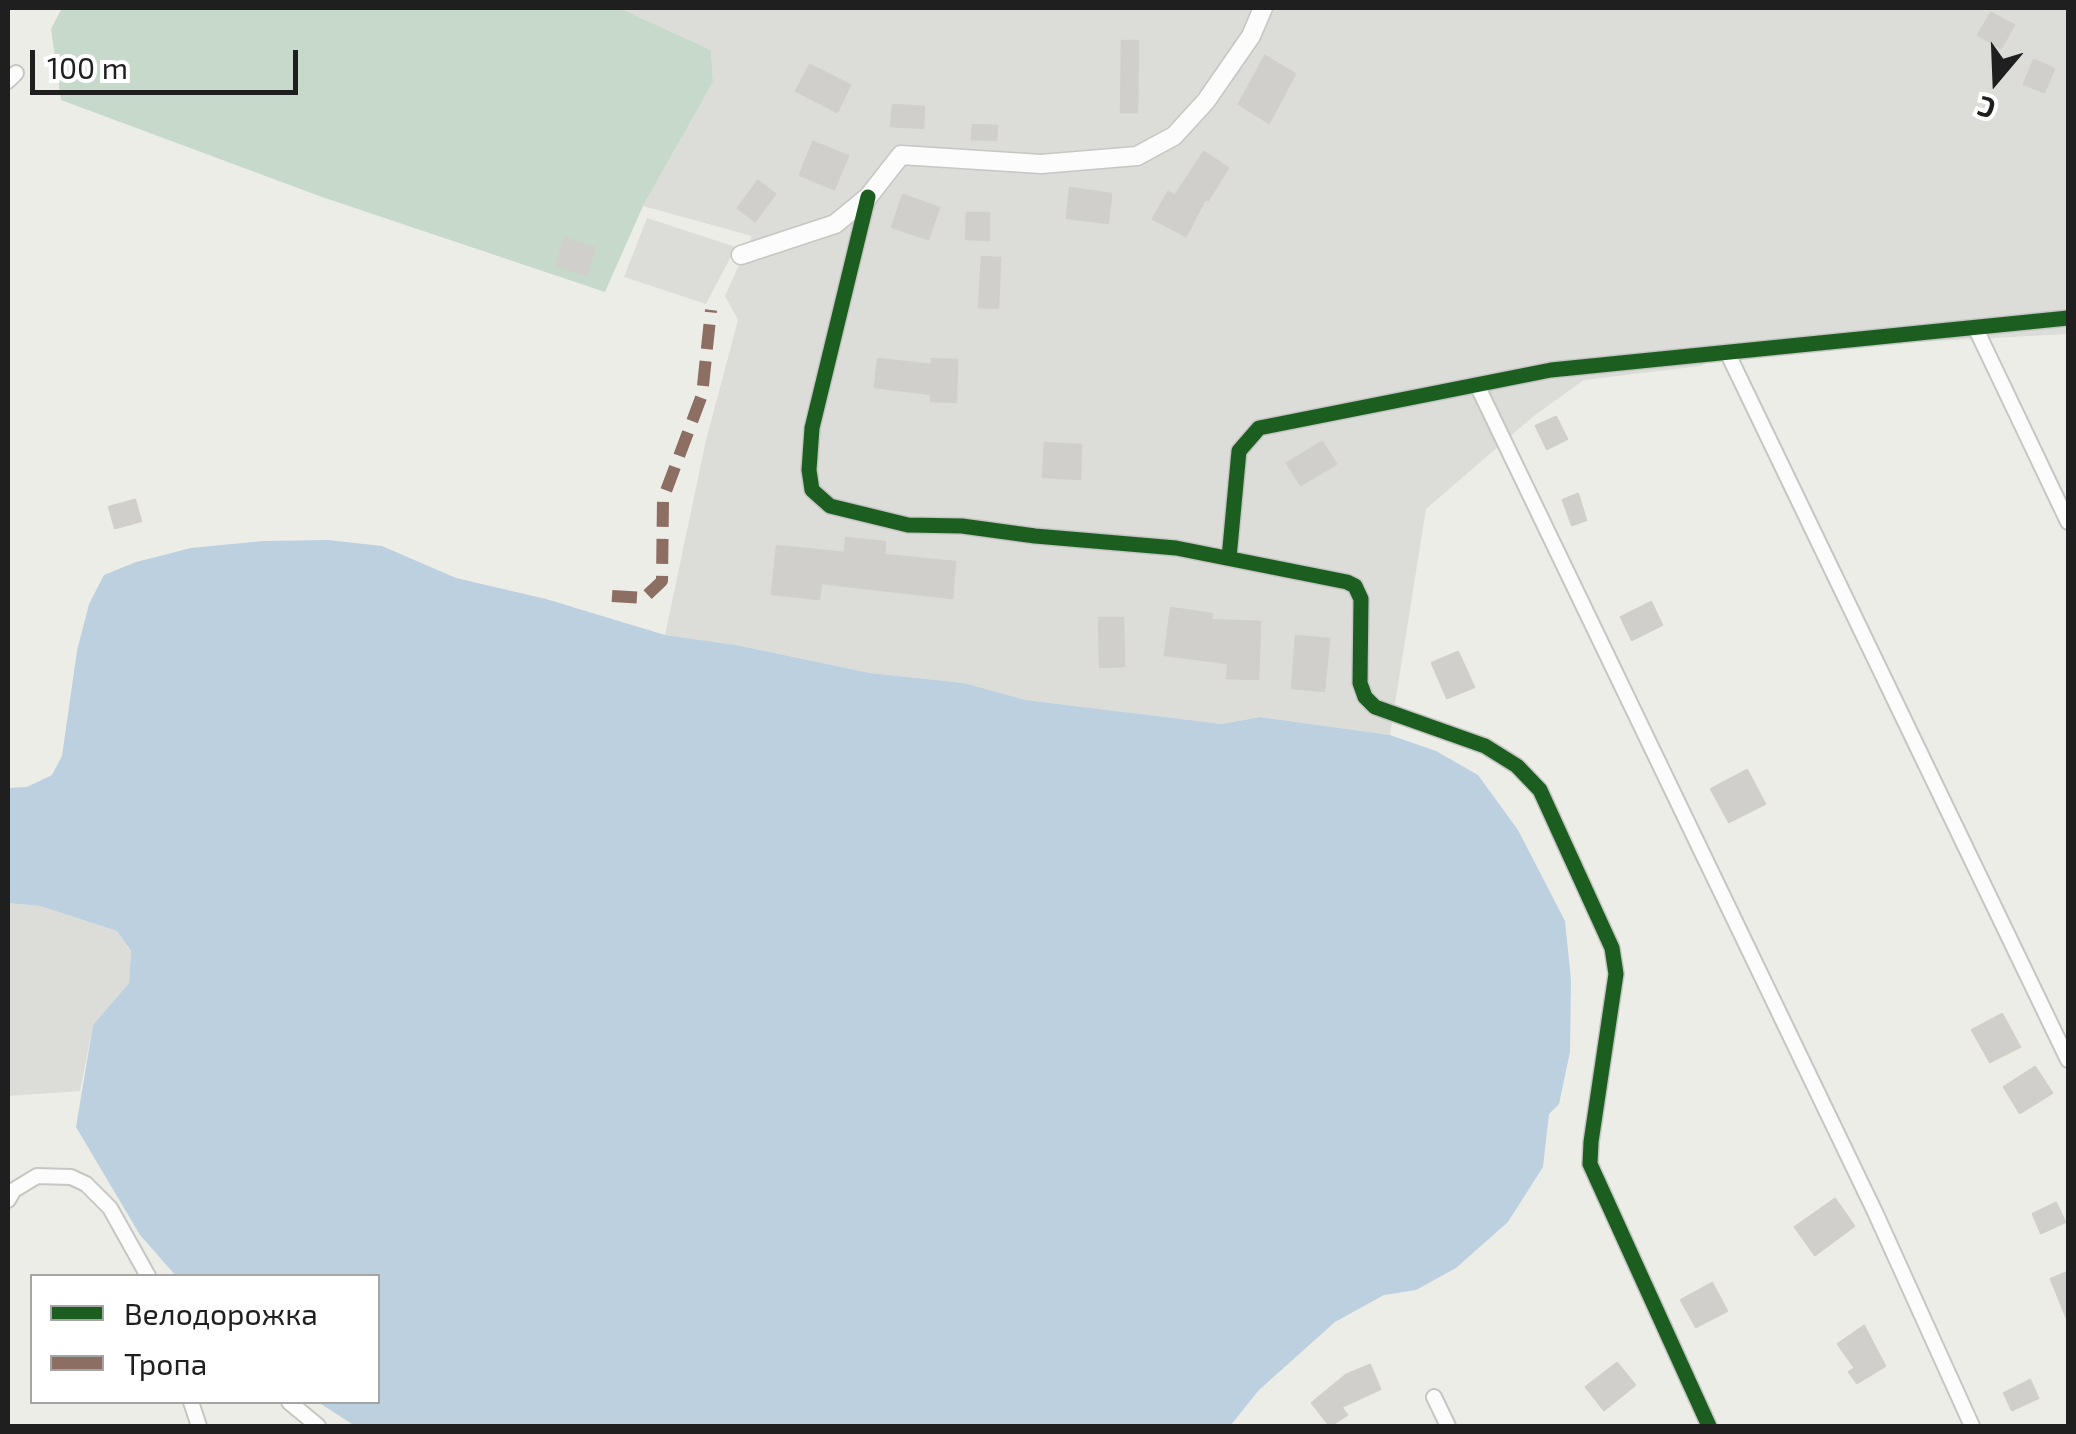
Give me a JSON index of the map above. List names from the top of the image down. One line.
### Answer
{"legend":["Велодорожка","Тропа"],"scale_bar":"100 m","north":"bottom"}
